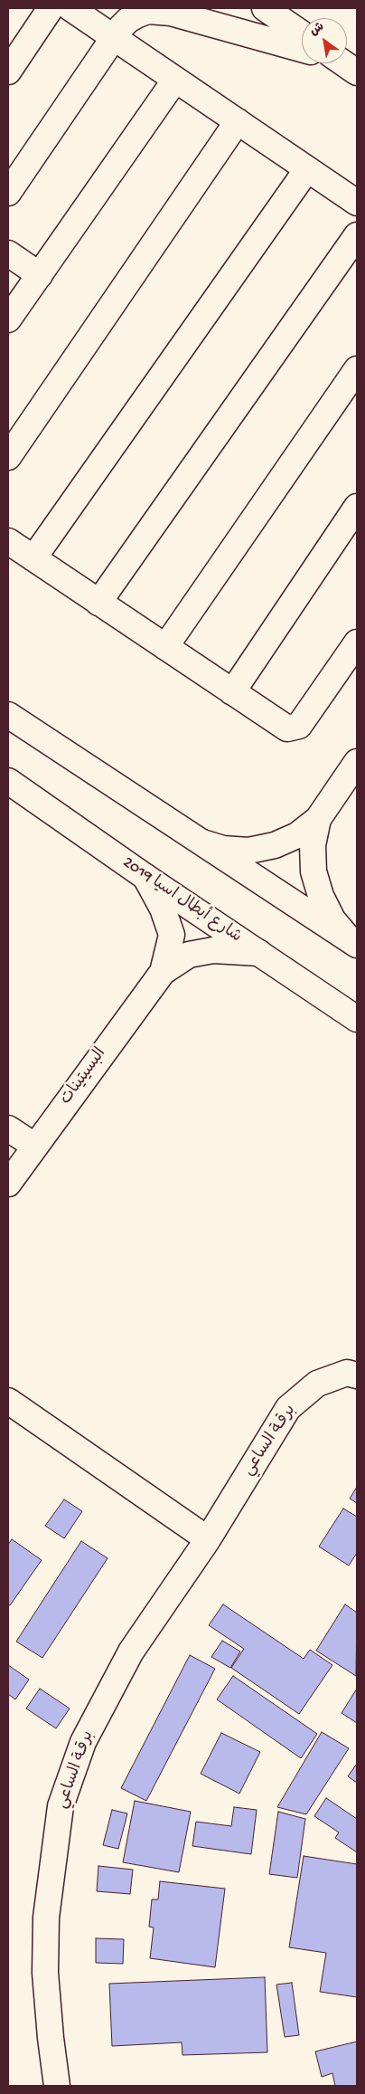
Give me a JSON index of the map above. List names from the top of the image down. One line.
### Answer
{"streets":{"street":["شارع أبطال اسيا 2019","البسيتينات","برقـة الساعي"]},"crossings":[["شارع أبطال اسيا 2019","البسيتينات"]],"north":"top left"}
